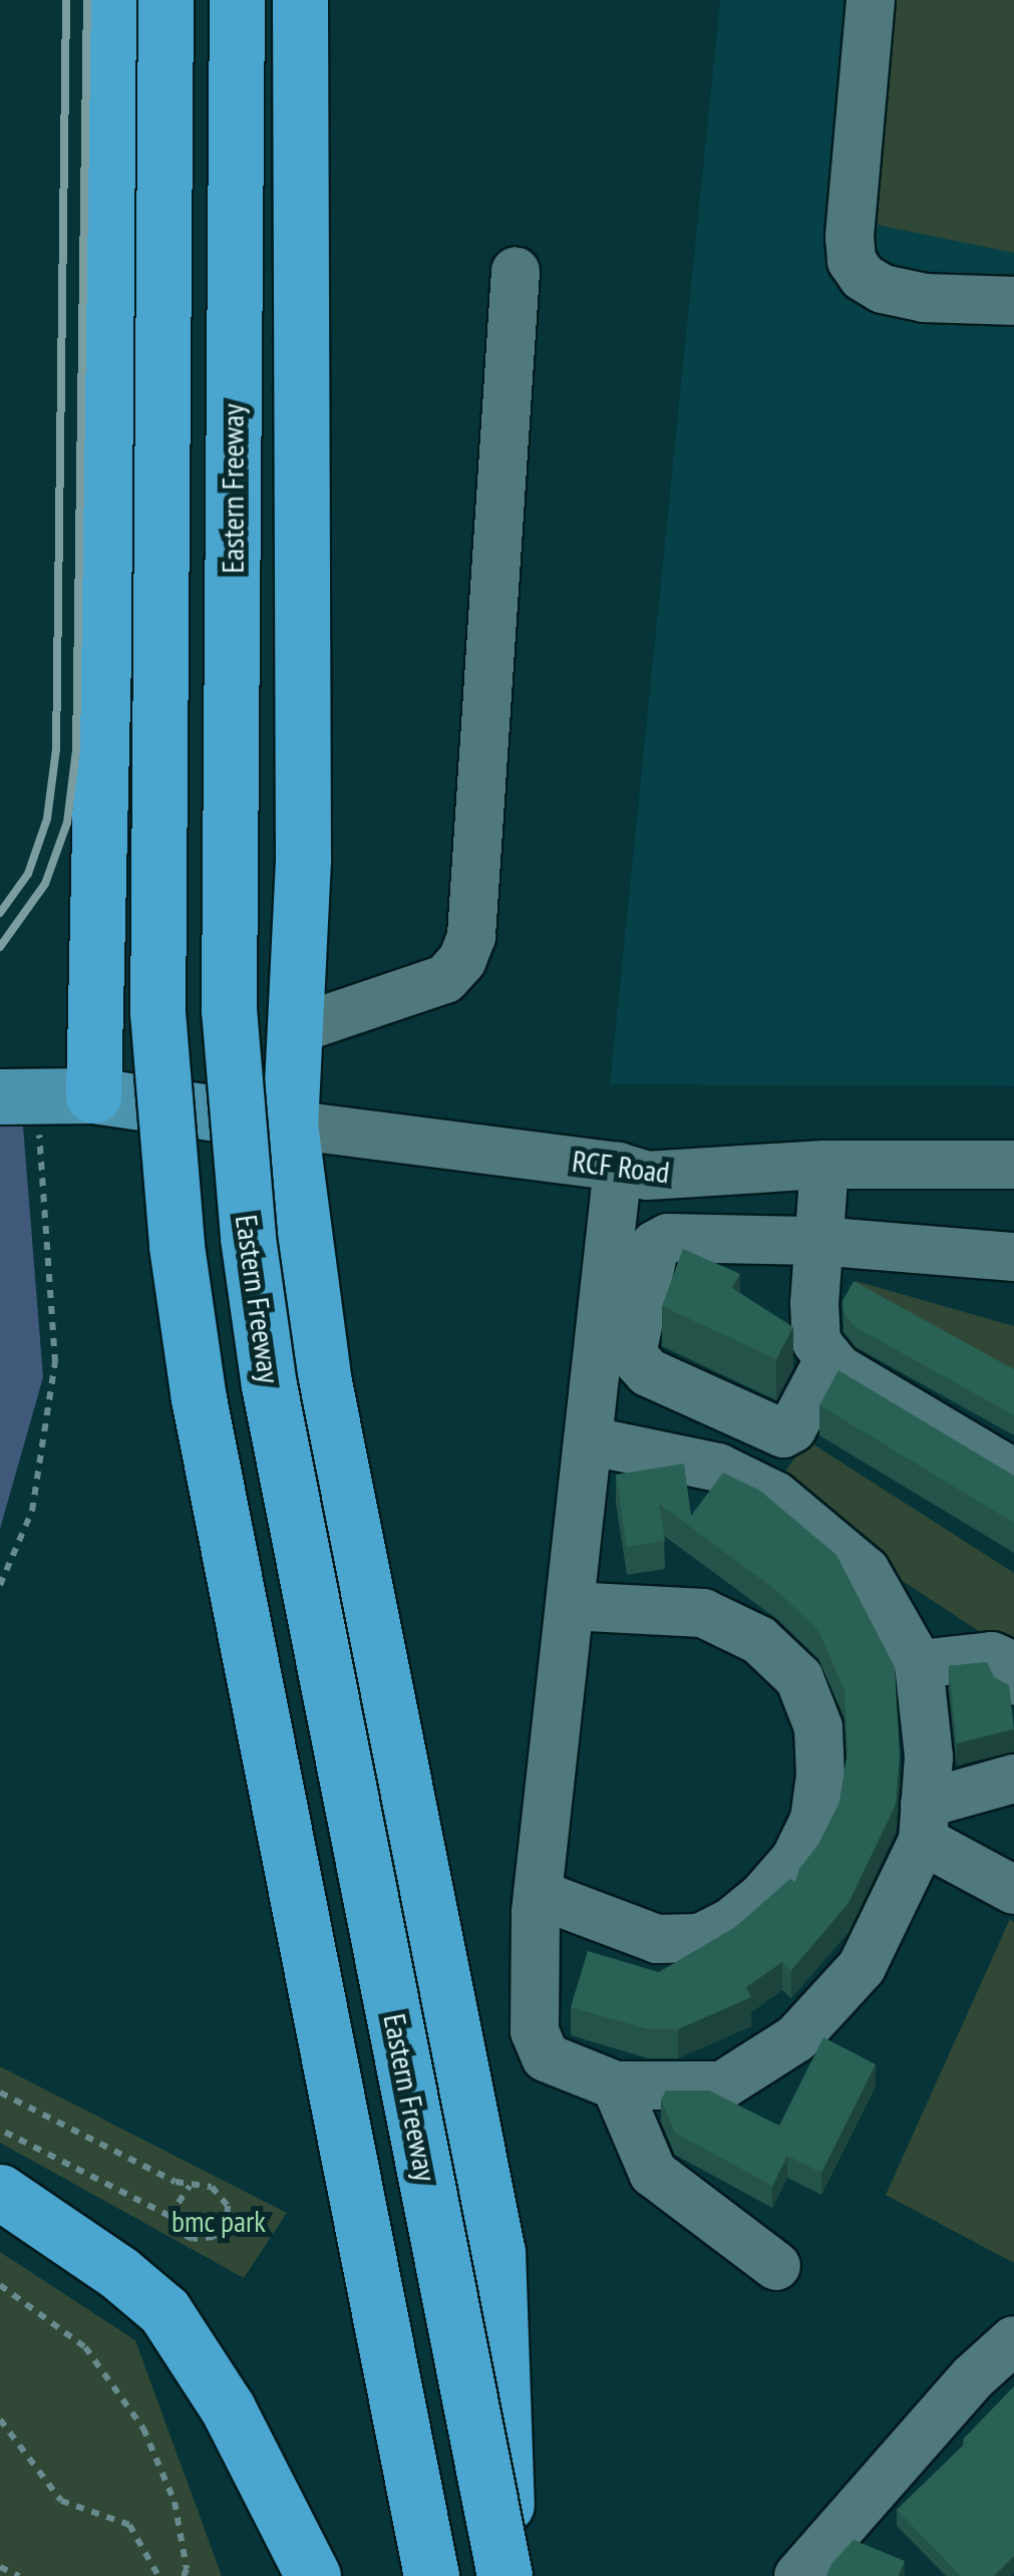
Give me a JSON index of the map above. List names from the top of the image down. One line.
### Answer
{"streets":{"highway":["Eastern Freeway"],"street":["RCF Road"]},"parks":["bmc park"]}
